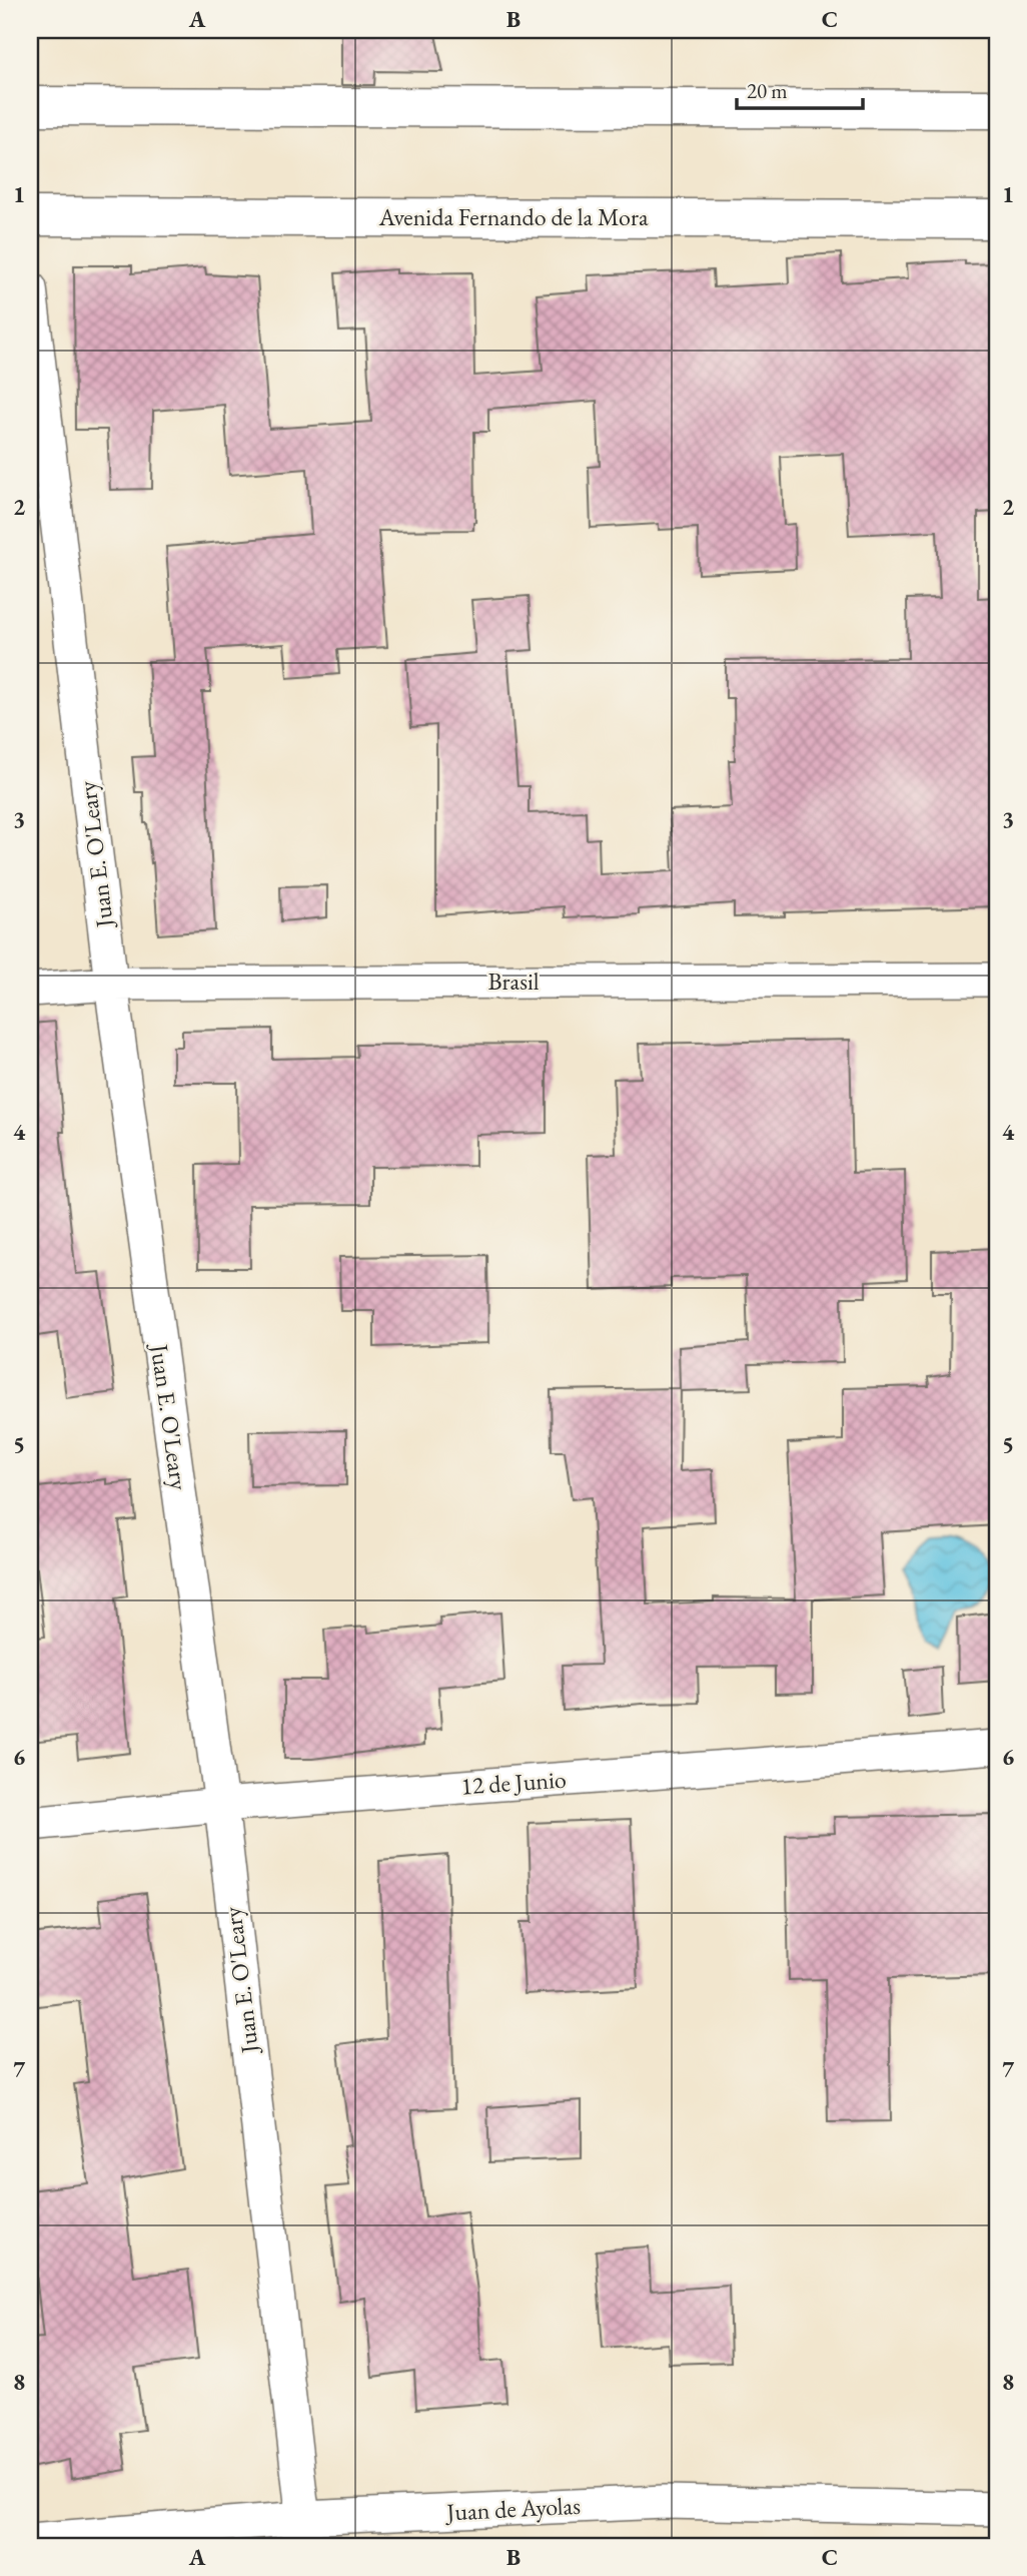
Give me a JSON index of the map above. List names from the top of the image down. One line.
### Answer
{"streets":{"main road":["Avenida Fernando de la Mora"],"street":["Juan E. O'Leary","Brasil","12 de Junio","Juan de Ayolas"]},"crossings":[["Juan E. O'Leary","Brasil"],["Juan E. O'Leary","12 de Junio"],["Juan E. O'Leary","Juan de Ayolas"]],"scale_bar":"20 m","grid":{"columns":["A","B","C"],"rows":["1","2","3","4","5","6","7","8"]}}
